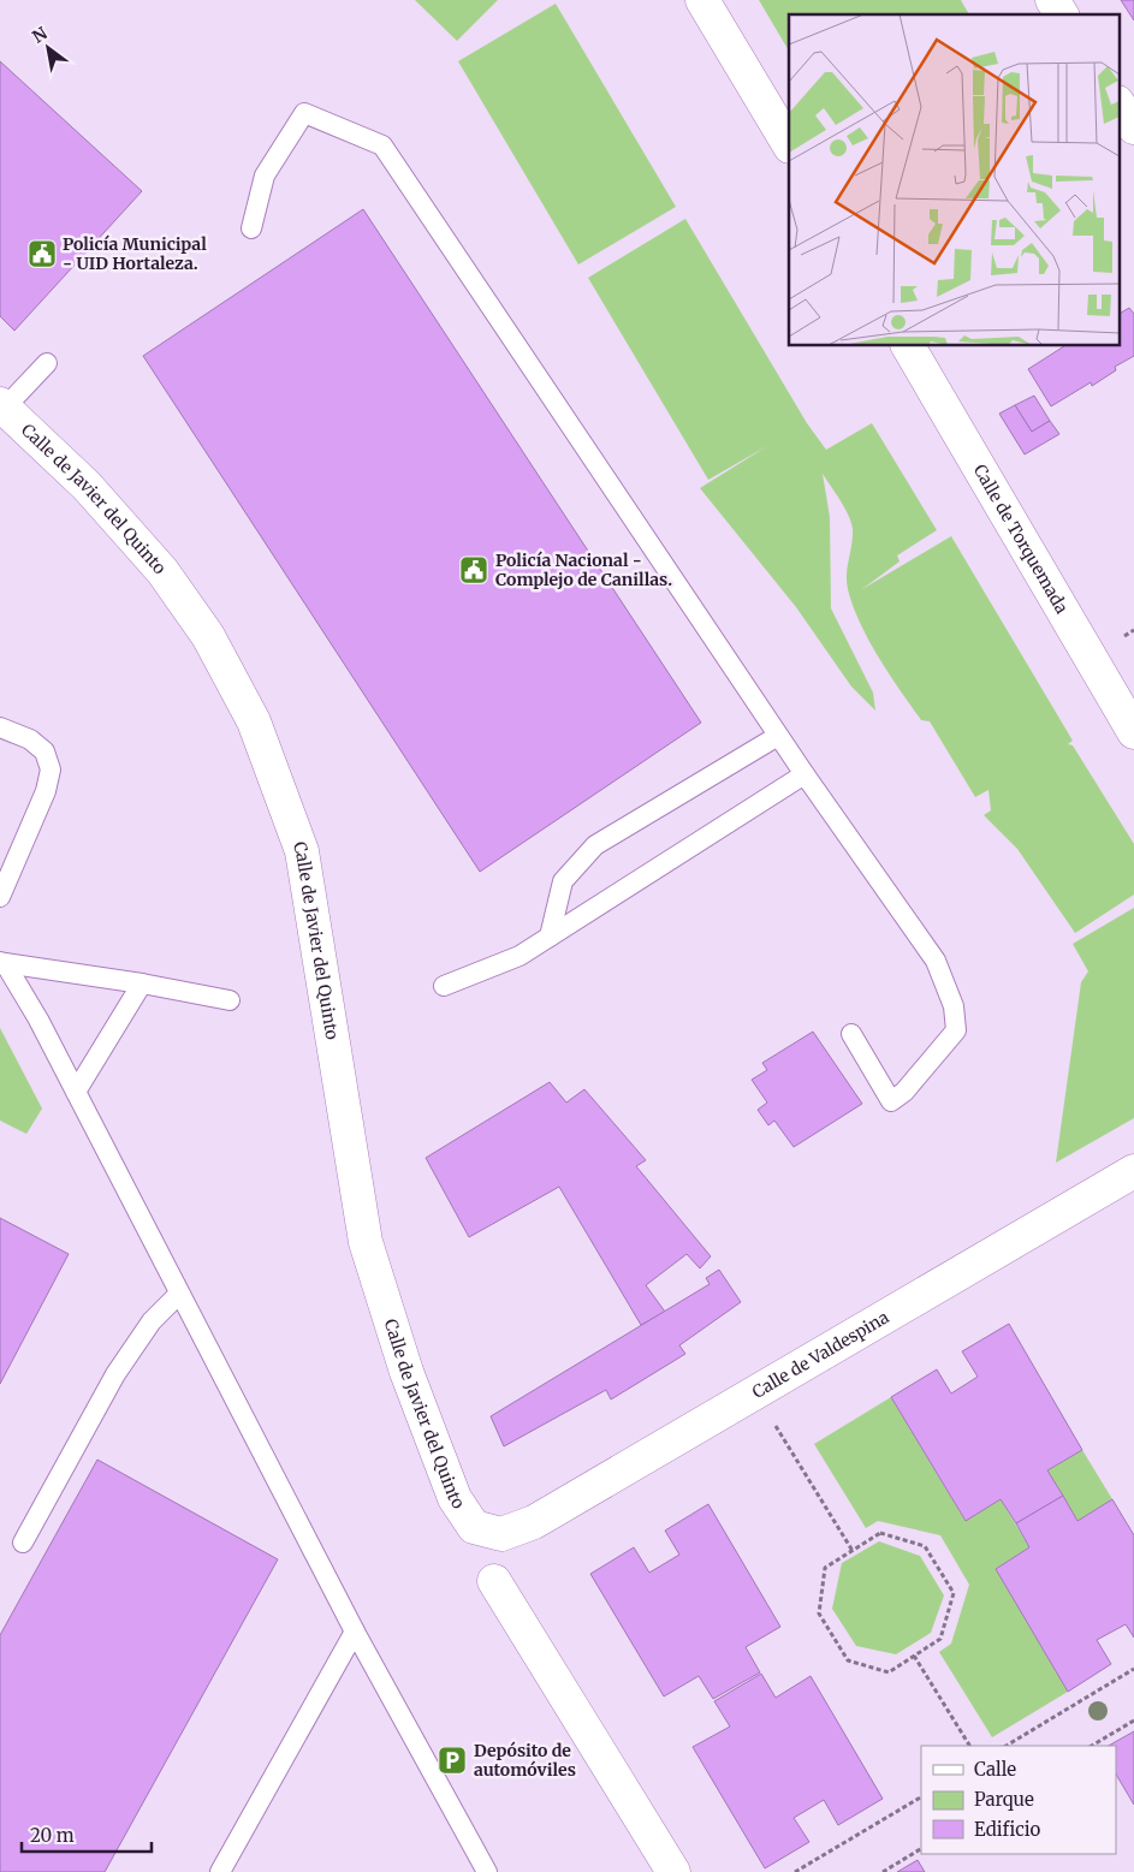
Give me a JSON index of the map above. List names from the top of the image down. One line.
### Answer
{"streets":{"street":["Calle de Javier del Quinto","Calle de Torquemada","Calle de Valdespina"]},"crossings":[["Calle de Javier del Quinto","Calle de Valdespina"]],"places":{"public building":["Policía Municipal - UID Hortaleza.","Policía Nacional - Complejo de Canillas."],"parking":["Depósito de automóviles"]},"legend":["Calle","Parque","Edificio"],"scale_bar":"20 m","north":"top left"}
